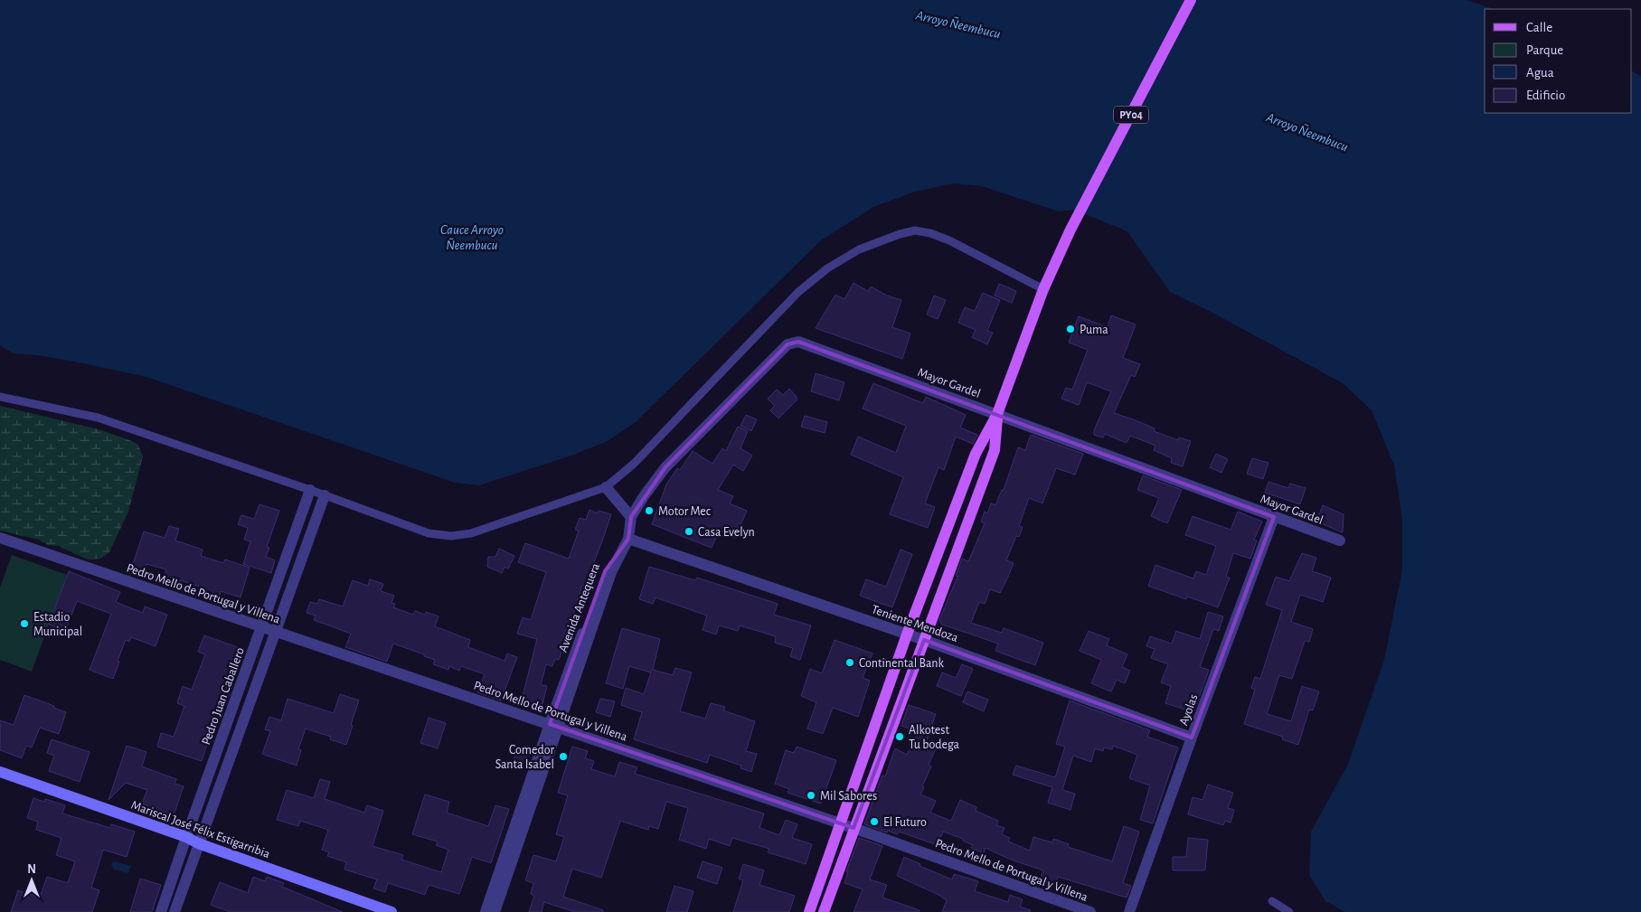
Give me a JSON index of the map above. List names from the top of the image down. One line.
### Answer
{"streets":{"main road":["PY04","Mariscal José Félix Estigarribia"],"street":["Mayor Gardel","Pedro Mello de Portugal y Villena","Avenida Antequera","Teniente Mendoza","Pedro Juan Caballero","Ayolas"]},"crossings":[["PY04","Mayor Gardel"],["PY04","Pedro Mello de Portugal y Villena"],["PY04","Teniente Mendoza"],["Mayor Gardel","Avenida Antequera"],["Mayor Gardel","Teniente Mendoza"],["Mayor Gardel","Ayolas"],["Pedro Mello de Portugal y Villena","Avenida Antequera"],["Pedro Mello de Portugal y Villena","Pedro Juan Caballero"],["Avenida Antequera","Teniente Mendoza"],["Teniente Mendoza","Ayolas"],["Pedro Juan Caballero","Mariscal José Félix Estigarribia"]],"water":["Arroyo Ñeembucu","Cauce Arroyo Ñeembucu"],"places":["Puma","Motor Mec","Casa Evelyn","Estadio Municipal","Continental Bank","Alkotest Tu bodega","Comedor Santa Isabel","Mil Sabores","El Futuro"],"legend":["Calle","Parque","Agua","Edificio"],"north":"top"}
